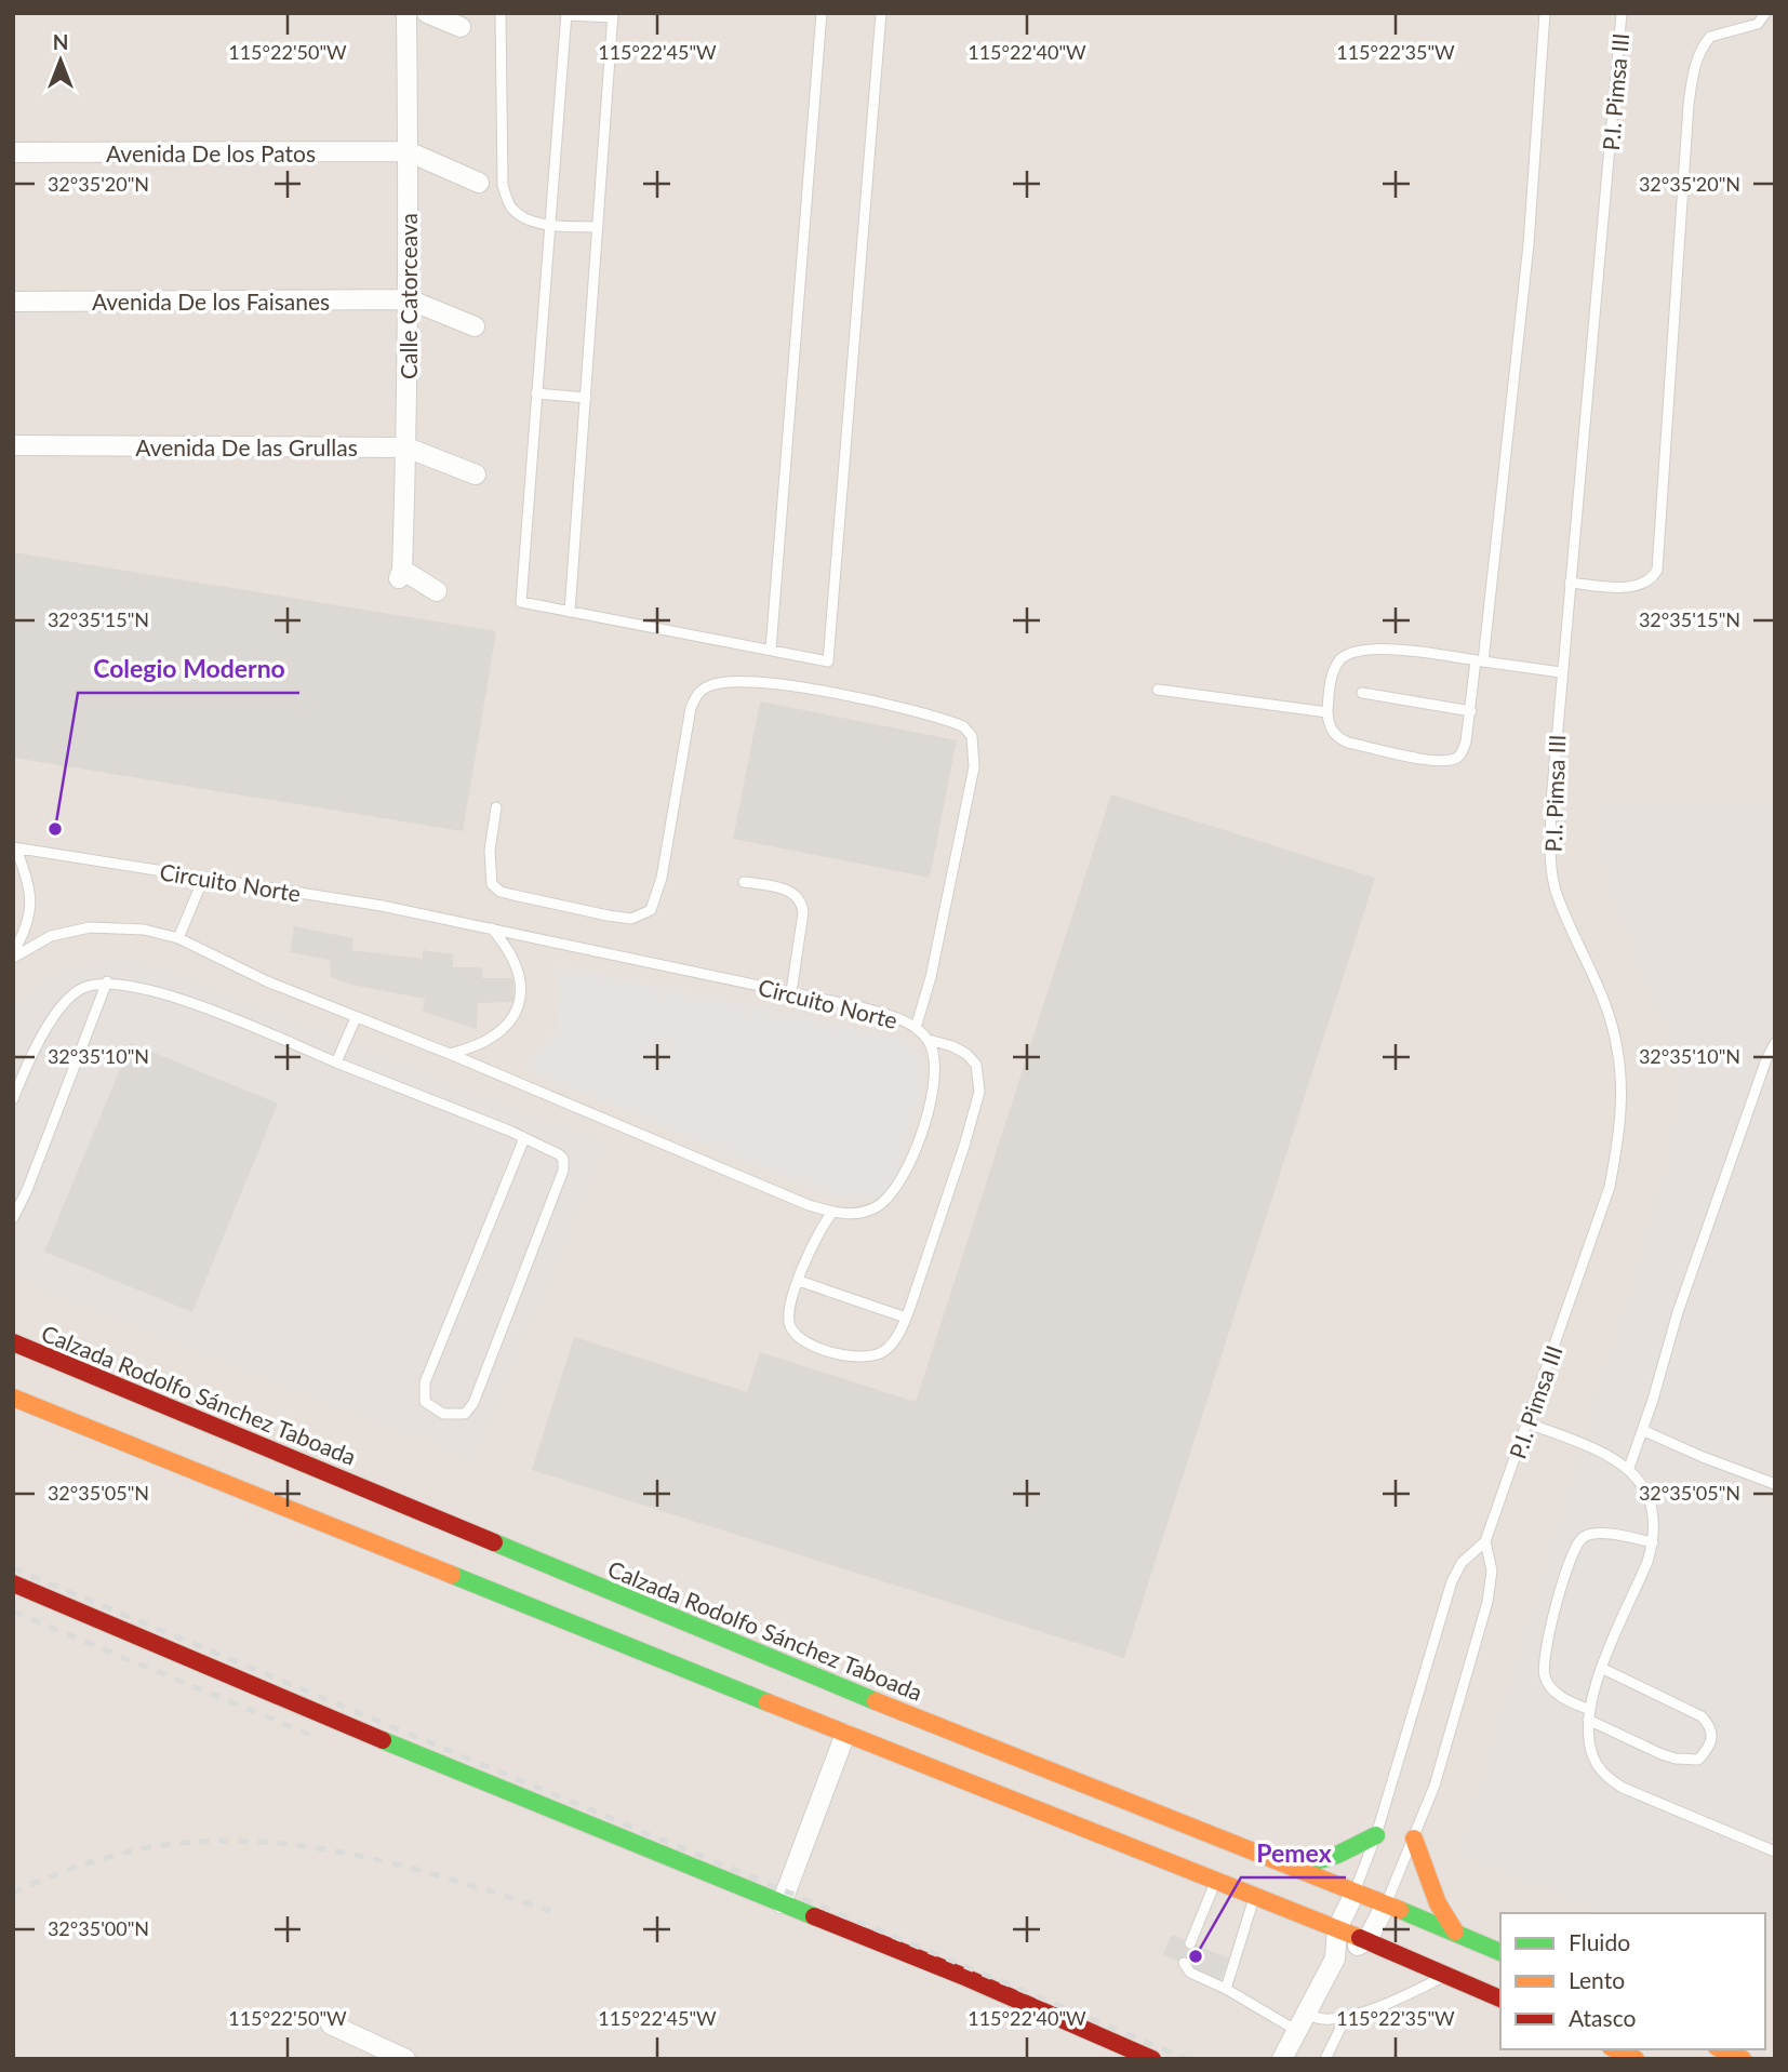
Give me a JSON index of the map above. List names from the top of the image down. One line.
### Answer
{"streets":{"main road":["Calzada Rodolfo Sánchez Taboada"],"street":["Avenida De los Patos","Calle Catorceava","Avenida De los Faisanes","Avenida De las Grullas"],"lane":["P.I. Pimsa III","Circuito Norte"]},"crossings":[["P.I. Pimsa III","Calzada Rodolfo Sánchez Taboada"],["Avenida De los Patos","Calle Catorceava"],["Calle Catorceava","Avenida De los Faisanes"],["Calle Catorceava","Avenida De las Grullas"]],"places":["Colegio Moderno","Pemex"],"legend":["Fluido","Lento","Atasco"],"north":"top","coordinates":["115°22'50\"W","115°22'45\"W","115°22'40\"W","115°22'35\"W","32°35'20\"N","32°35'15\"N","32°35'10\"N","32°35'05\"N","32°35'00\"N"]}
